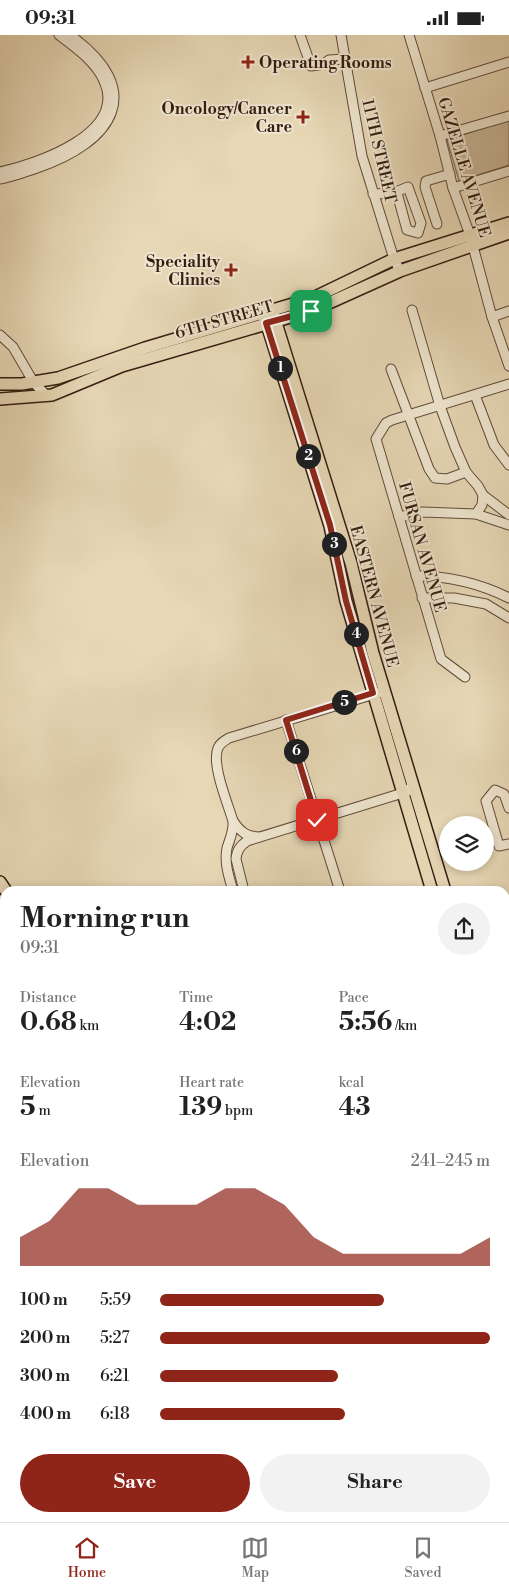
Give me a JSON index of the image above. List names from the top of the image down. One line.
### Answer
{"streets":{"main road":["6TH STREET","EASTERN AVENUE"],"street":["11TH STREET","GAZELLE AVENUE","FURSAN AVENUE"]},"crossings":[["11TH STREET","6TH STREET"],["GAZELLE AVENUE","6TH STREET"],["6TH STREET","EASTERN AVENUE"]],"places":{"health":["Operating Rooms","Oncology/Cancer Care","Speciality Clinics"]},"page":{"status":"09:31","pins":["1","2","3","4","5","6"],"heading":["Morning run","09:31"],"stats":[["Distance","0.68 km"],["Time","4:02"],["Pace","5:56 /km"],["Elevation","5 m"],["Heart rate","139 bpm"],["kcal","43"]],"chart":["Elevation","241–245 m"],"list":[{"name":"100 m","note":"5:59"},{"name":"200 m","note":"5:27"},{"name":"300 m","note":"6:21"},{"name":"400 m","note":"6:18"}],"buttons":["Save","Share"],"tabs":["Home","Map","Saved"]}}
